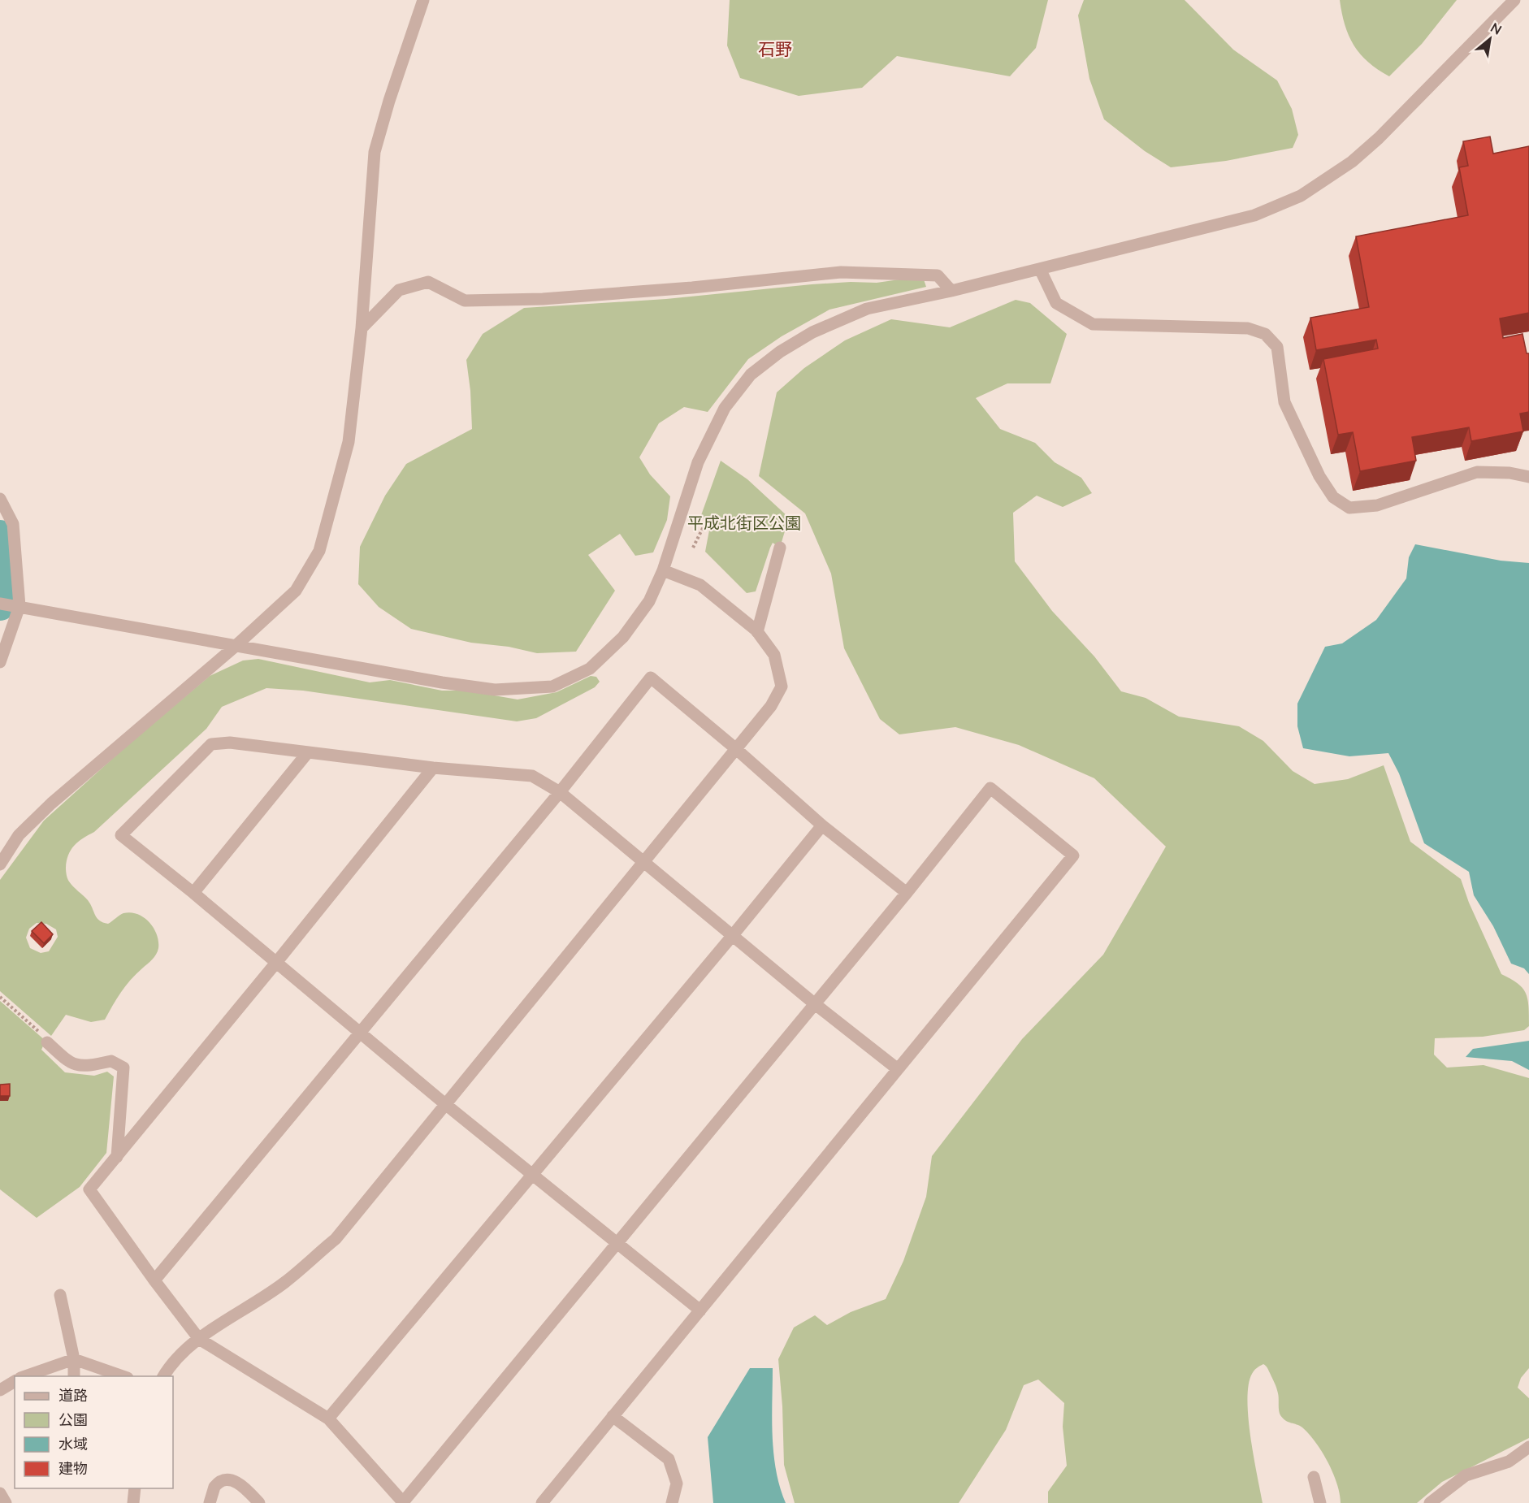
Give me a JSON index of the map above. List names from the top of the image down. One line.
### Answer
{"districts":["石野"],"parks":["平成北街区公園"],"legend":["道路","公園","水域","建物"],"north":"top right"}
